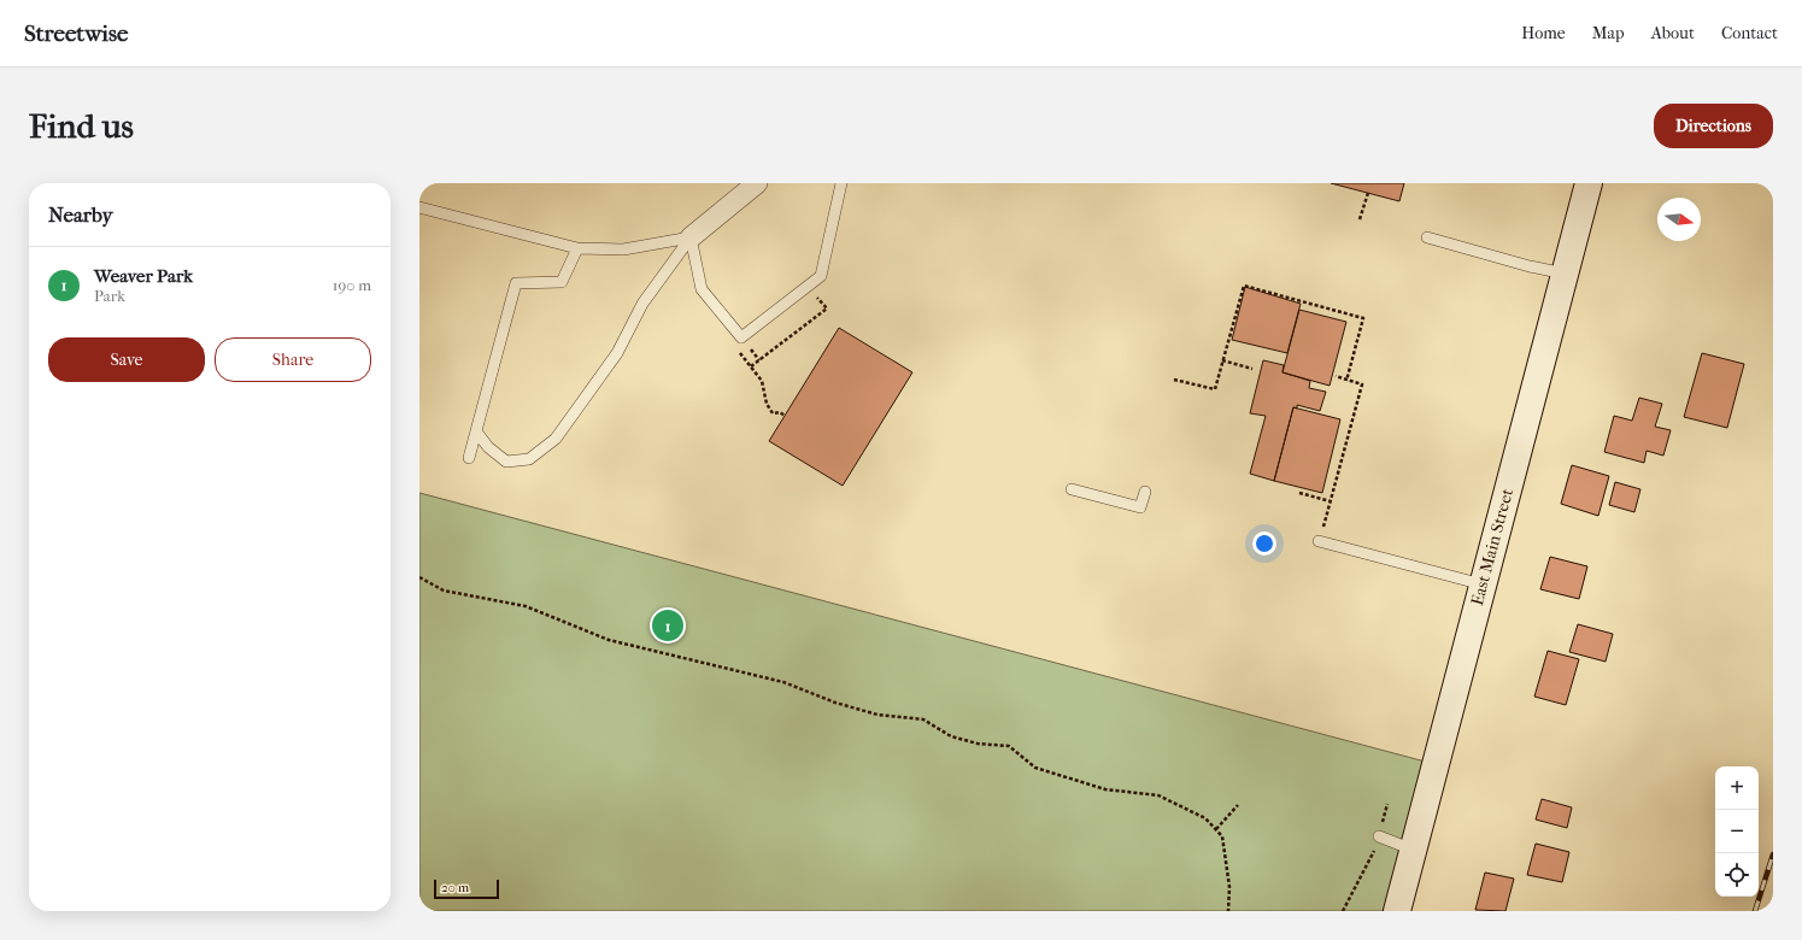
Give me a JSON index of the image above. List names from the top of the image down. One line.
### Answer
{"streets":{"main road":["East Main Street"]},"scale_bar":"20 m","north":"right","page":{"header":"Streetwise","nav":["Home","Map","About","Contact"],"buttons":["Directions",["Save","Share"]],"title":"Find us","heading":"Nearby","list":[{"mark":"1","name":"Weaver Park","note":"Park","value":"190 m"}],"pins":"1","map_buttons":["+","−"],"scale":"20 m"}}
